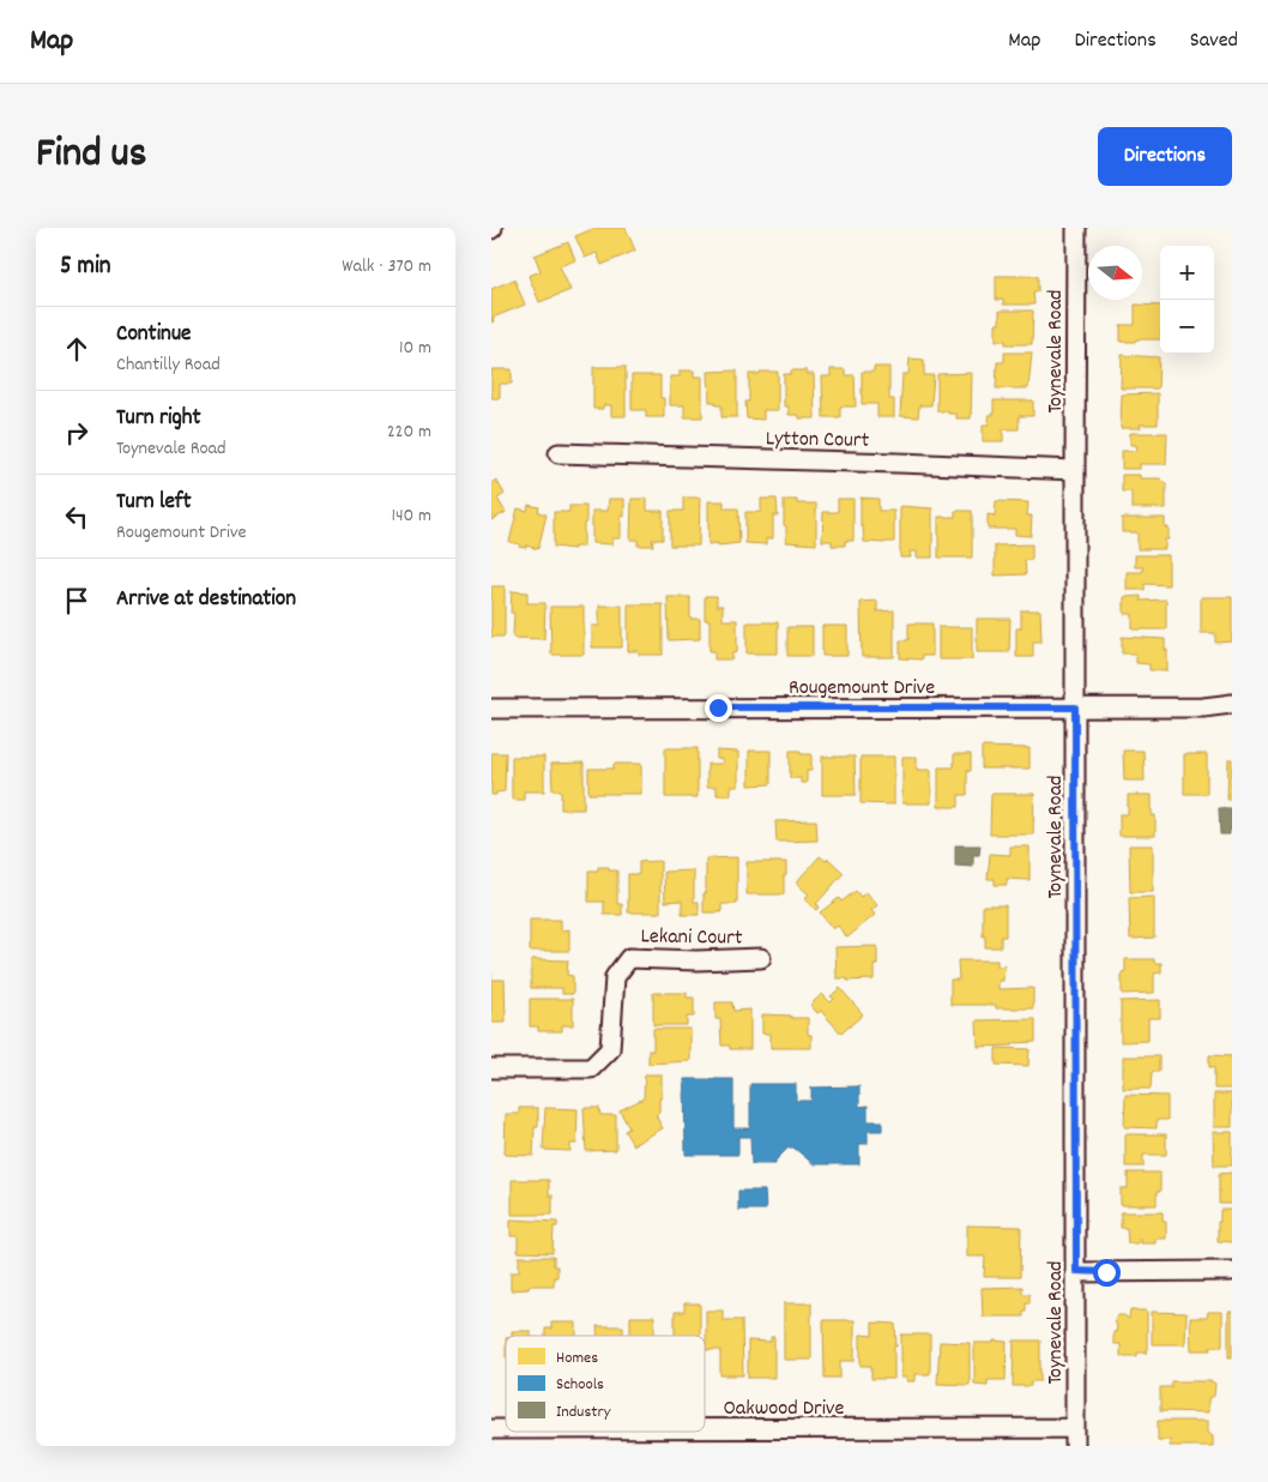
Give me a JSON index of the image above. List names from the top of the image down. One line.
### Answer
{"streets":{"street":["Toynevale Road","Lytton Court","Rougemount Drive","Lekani Court","Oakwood Drive"]},"crossings":[["Toynevale Road","Lytton Court"],["Toynevale Road","Rougemount Drive"],["Toynevale Road","Oakwood Drive"]],"legend":["Homes","Schools","Industry"],"north":"right","page":{"header":"Map","nav":["Map","Directions","Saved"],"title":"Find us","buttons":"Directions","heading":["5 min","Walk · 370 m"],"map_buttons":["+","−"],"list":[["Continue","Chantilly Road","10 m"],["Turn right","Toynevale Road","220 m"],["Turn left","Rougemount Drive","140 m"],"Arrive at destination"]}}
